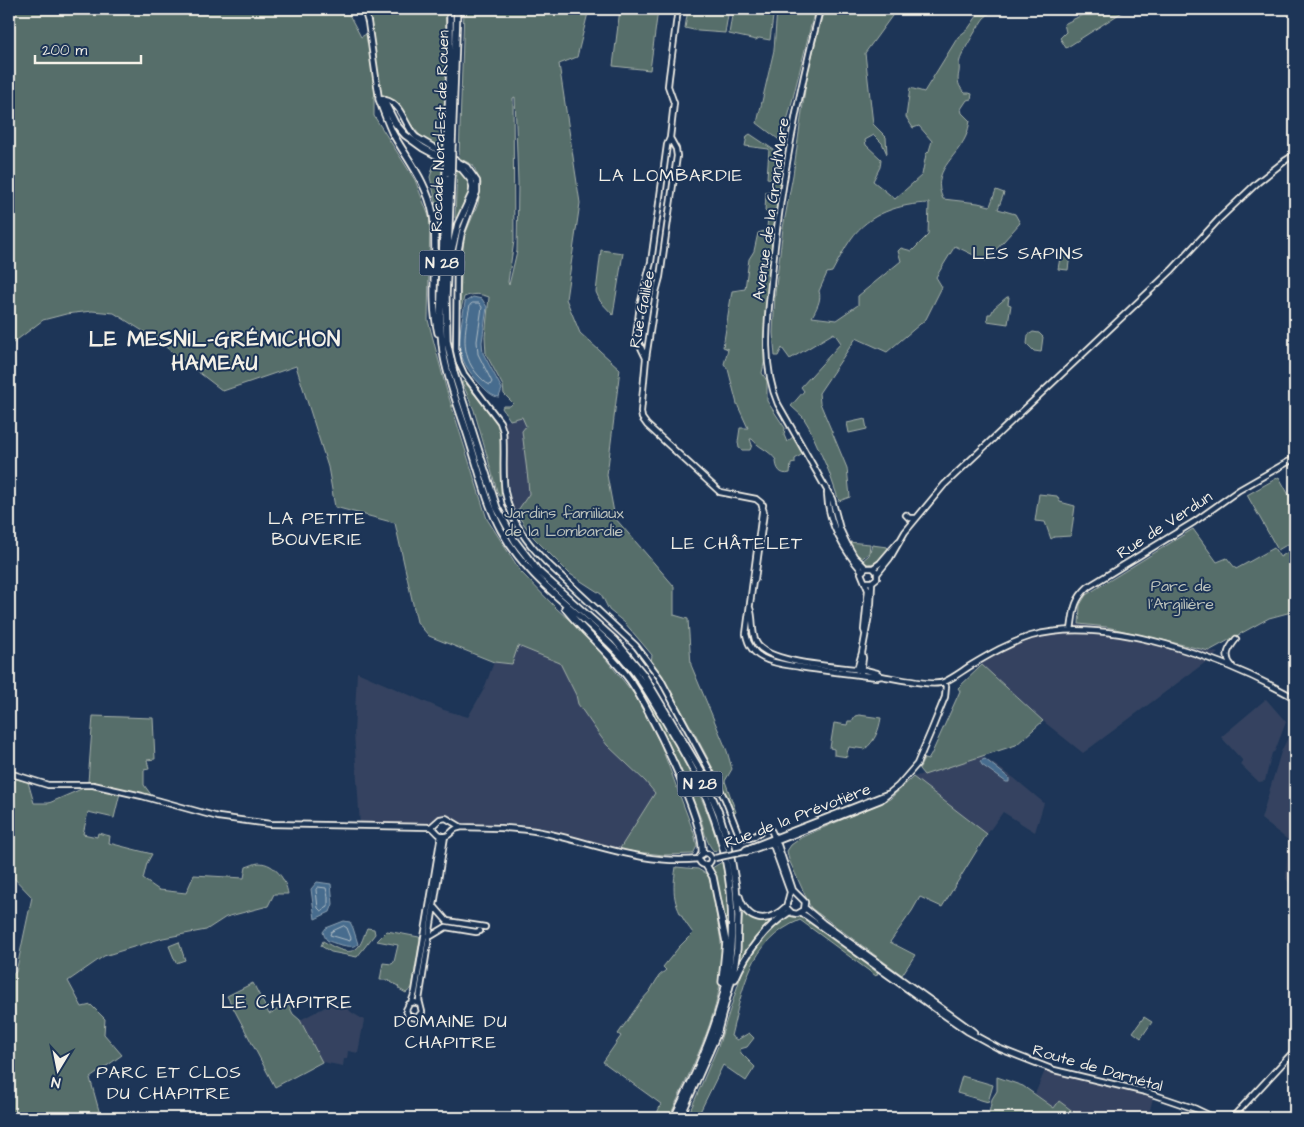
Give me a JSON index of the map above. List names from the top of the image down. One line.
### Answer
{"streets":{"highway":["Rocade Nord-Est de Rouen","N 28"],"street":["Avenue de la Grand'Mare","Rue Galilée","Rue de Verdun","Rue de la Prévotière","Route de Darnétal"]},"districts":["LA LOMBARDIE","LES SAPINS","LE MESNIL-GRÉMICHON HAMEAU","LA PETITE BOUVERIE","LE CHÂTELET","LE CHAPITRE","DOMAINE DU CHAPITRE","PARC ET CLOS DU CHAPITRE"],"parks":["Jardins familiaux de la Lombardie","Parc de l'Argilière"],"scale_bar":"200 m","north":"bottom"}
